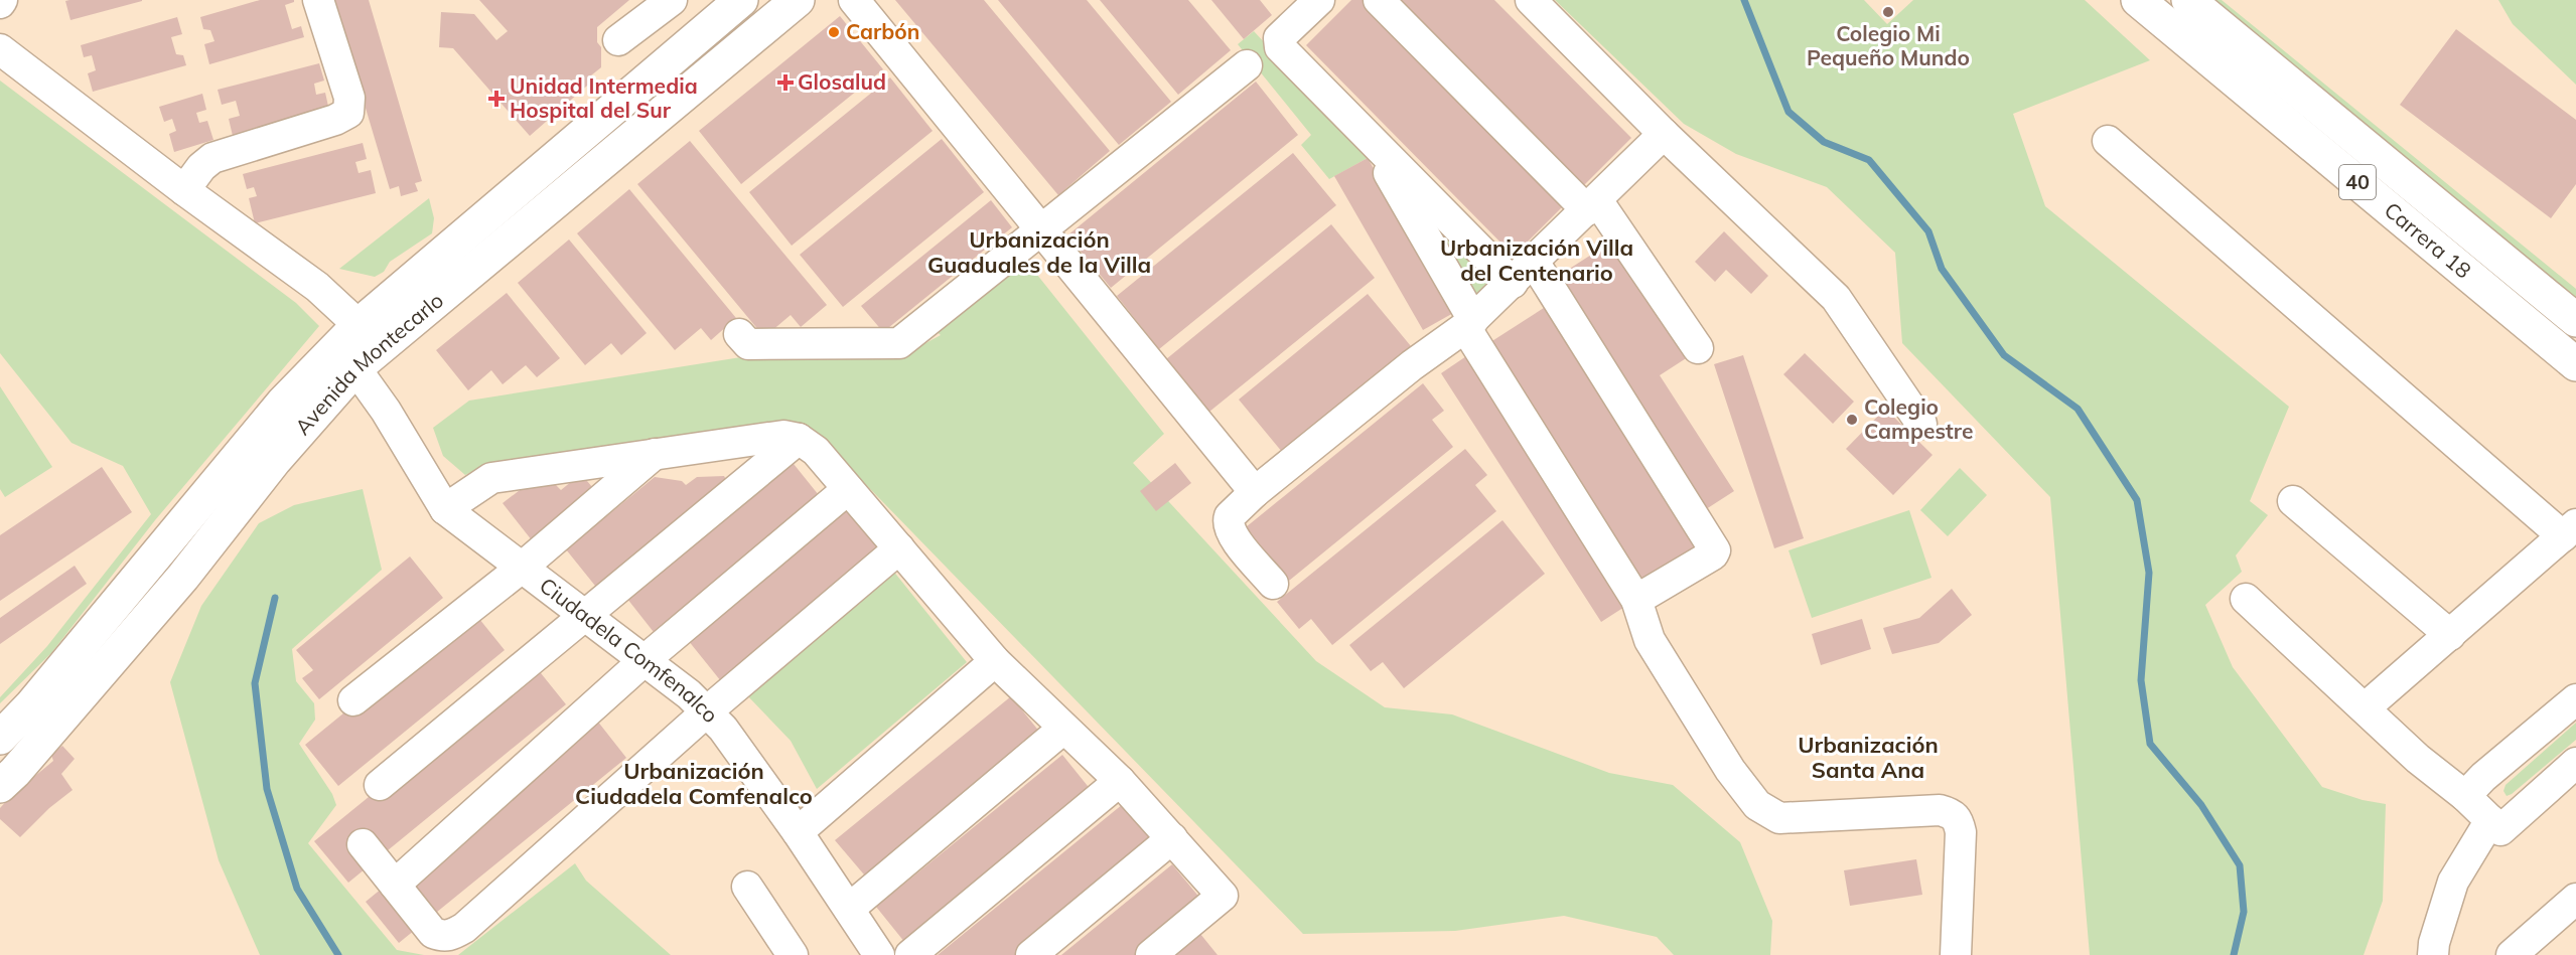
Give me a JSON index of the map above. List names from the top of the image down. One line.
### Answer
{"streets":{"main road":["40","Carrera 18","Avenida Montecarlo"],"street":["Ciudadela Comfenalco"]},"crossings":[["Avenida Montecarlo","Ciudadela Comfenalco"]],"districts":["Urbanización Guaduales de la Villa","Urbanización Villa del Centenario","Urbanización Santa Ana","Urbanización Ciudadela Comfenalco"],"places":{"other":["Colegio Mi Pequeño Mundo","Carbón","Colegio Campestre"],"health":["Glosalud","Unidad Intermedia Hospital del Sur"]}}
